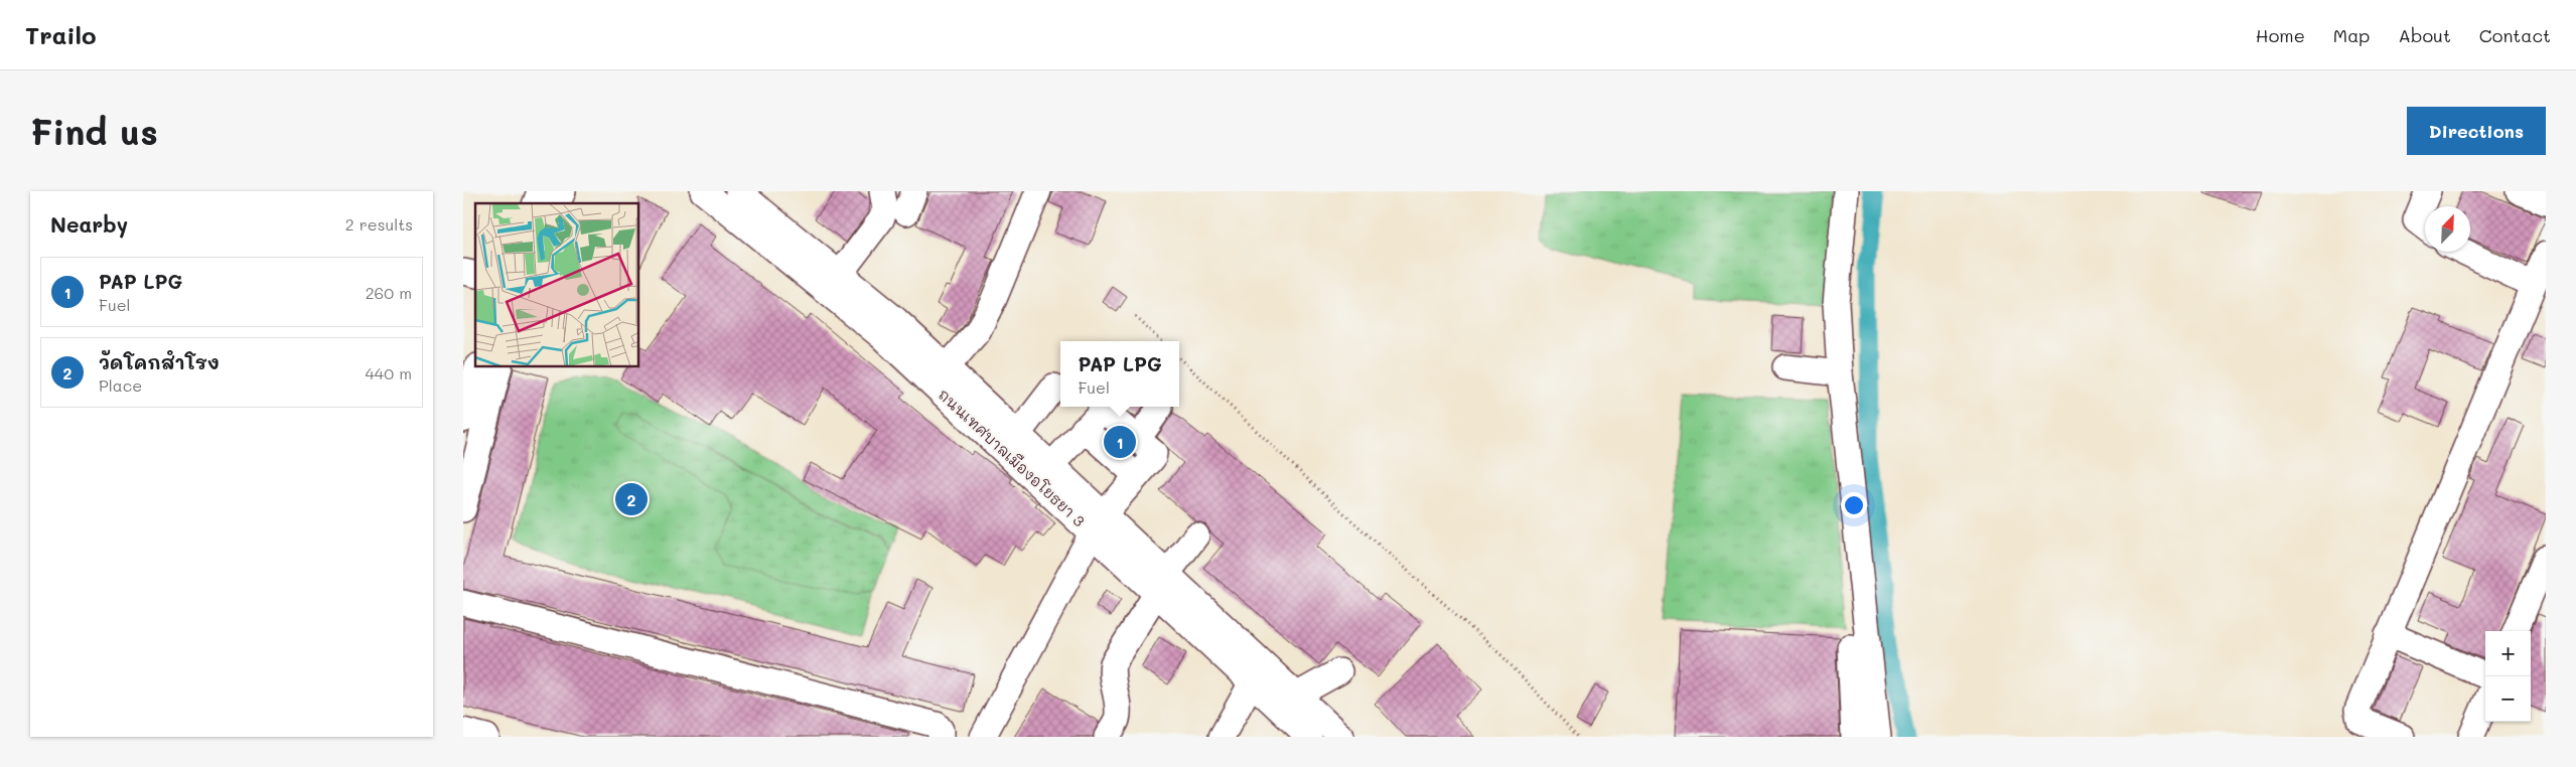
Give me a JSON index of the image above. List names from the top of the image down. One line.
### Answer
{"streets":{"street":["ถนนเทศบาลเมืองอโยธยา 3"]},"north":"top right","page":{"header":"Trailo","nav":["Home","Map","About","Contact"],"buttons":"Directions","title":"Find us","heading":["Nearby","2 results"],"list":[{"mark":"1","name":"PAP LPG","note":"Fuel","value":"260 m"},{"mark":"2","name":"วัดโคกสำโรง","note":"Place","value":"440 m"}],"popup":["PAP LPG","Fuel"],"pins":["1","2"],"map_buttons":["+","−"]}}
